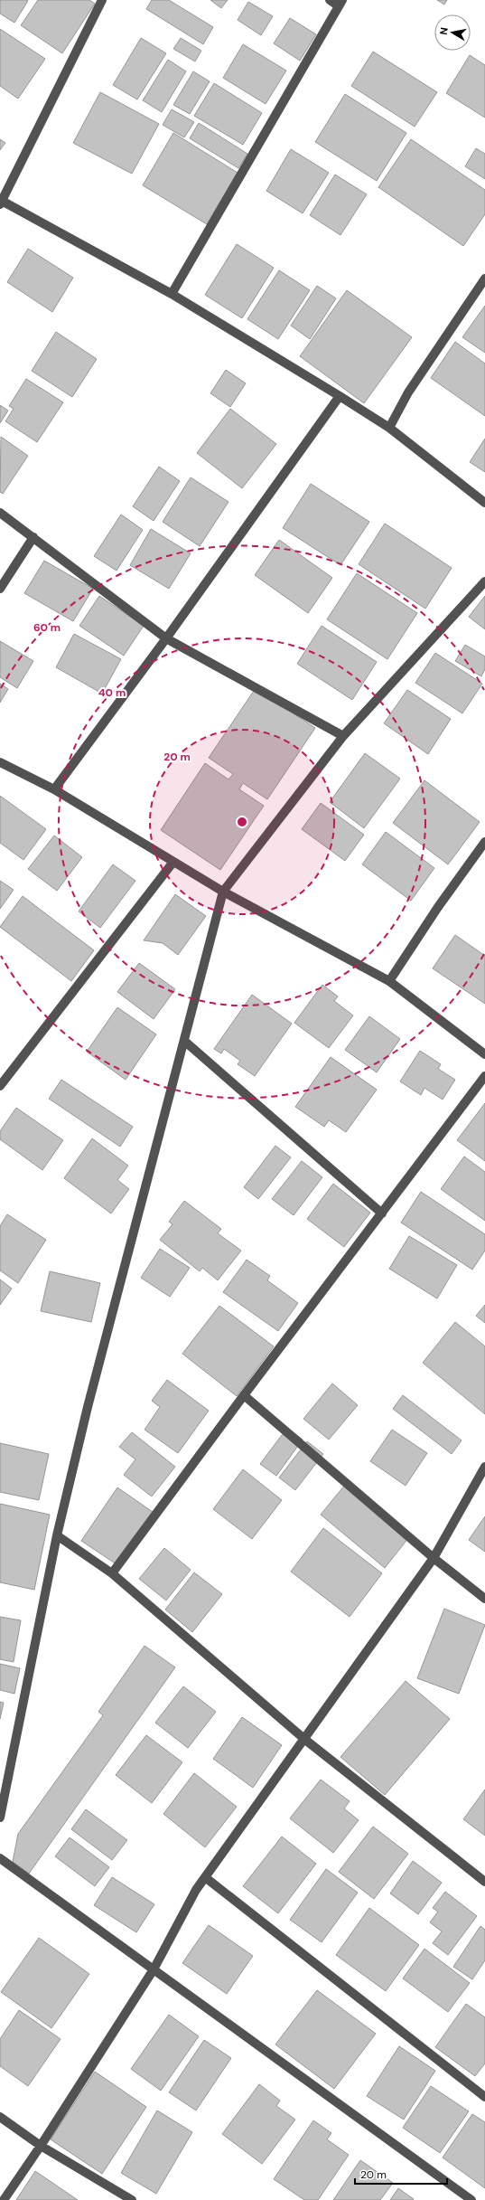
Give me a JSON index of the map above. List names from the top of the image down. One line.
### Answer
{"scale_bar":"20 m","north":"left","rings":["60 m","40 m","20 m"]}
